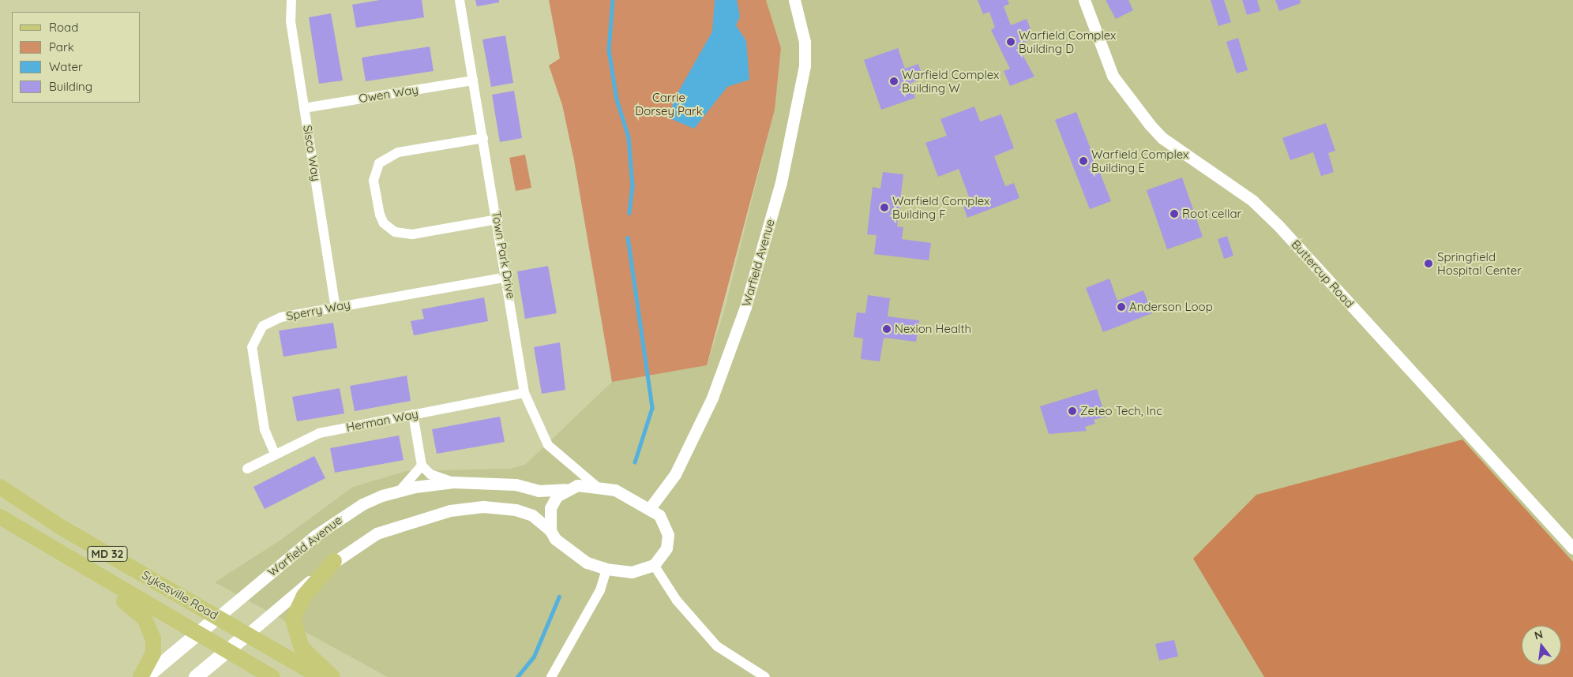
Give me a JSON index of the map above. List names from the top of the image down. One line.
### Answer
{"streets":{"main road":["MD 32","Sykesville Road"],"street":["Owen Way","Sisco Way","Town Park Drive","Warfield Avenue","Buttercup Road","Sperry Way","Herman Way"]},"crossings":[["Owen Way","Sisco Way"],["Owen Way","Town Park Drive"],["Sisco Way","Sperry Way"],["Town Park Drive","Warfield Avenue"],["Town Park Drive","Sperry Way"],["Town Park Drive","Herman Way"],["Warfield Avenue","Sykesville Road"],["Sperry Way","Herman Way"]],"parks":["Carrie Dorsey Park"],"places":["Warfield Complex Building D","Warfield Complex Building W","Warfield Complex Building E","Warfield Complex Building F","Root cellar","Springfield Hospital Center","Anderson Loop","Nexion Health","Zeteo Tech, Inc"],"legend":["Road","Park","Water","Building"],"north":"top"}
